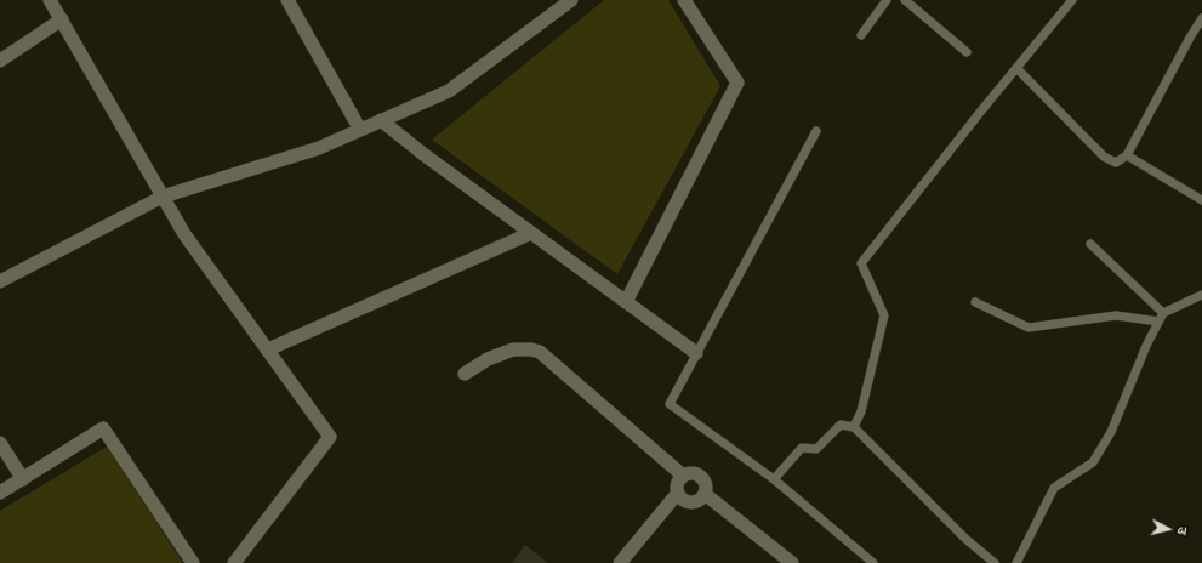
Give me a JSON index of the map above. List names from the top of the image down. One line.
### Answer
{"north":"right"}
